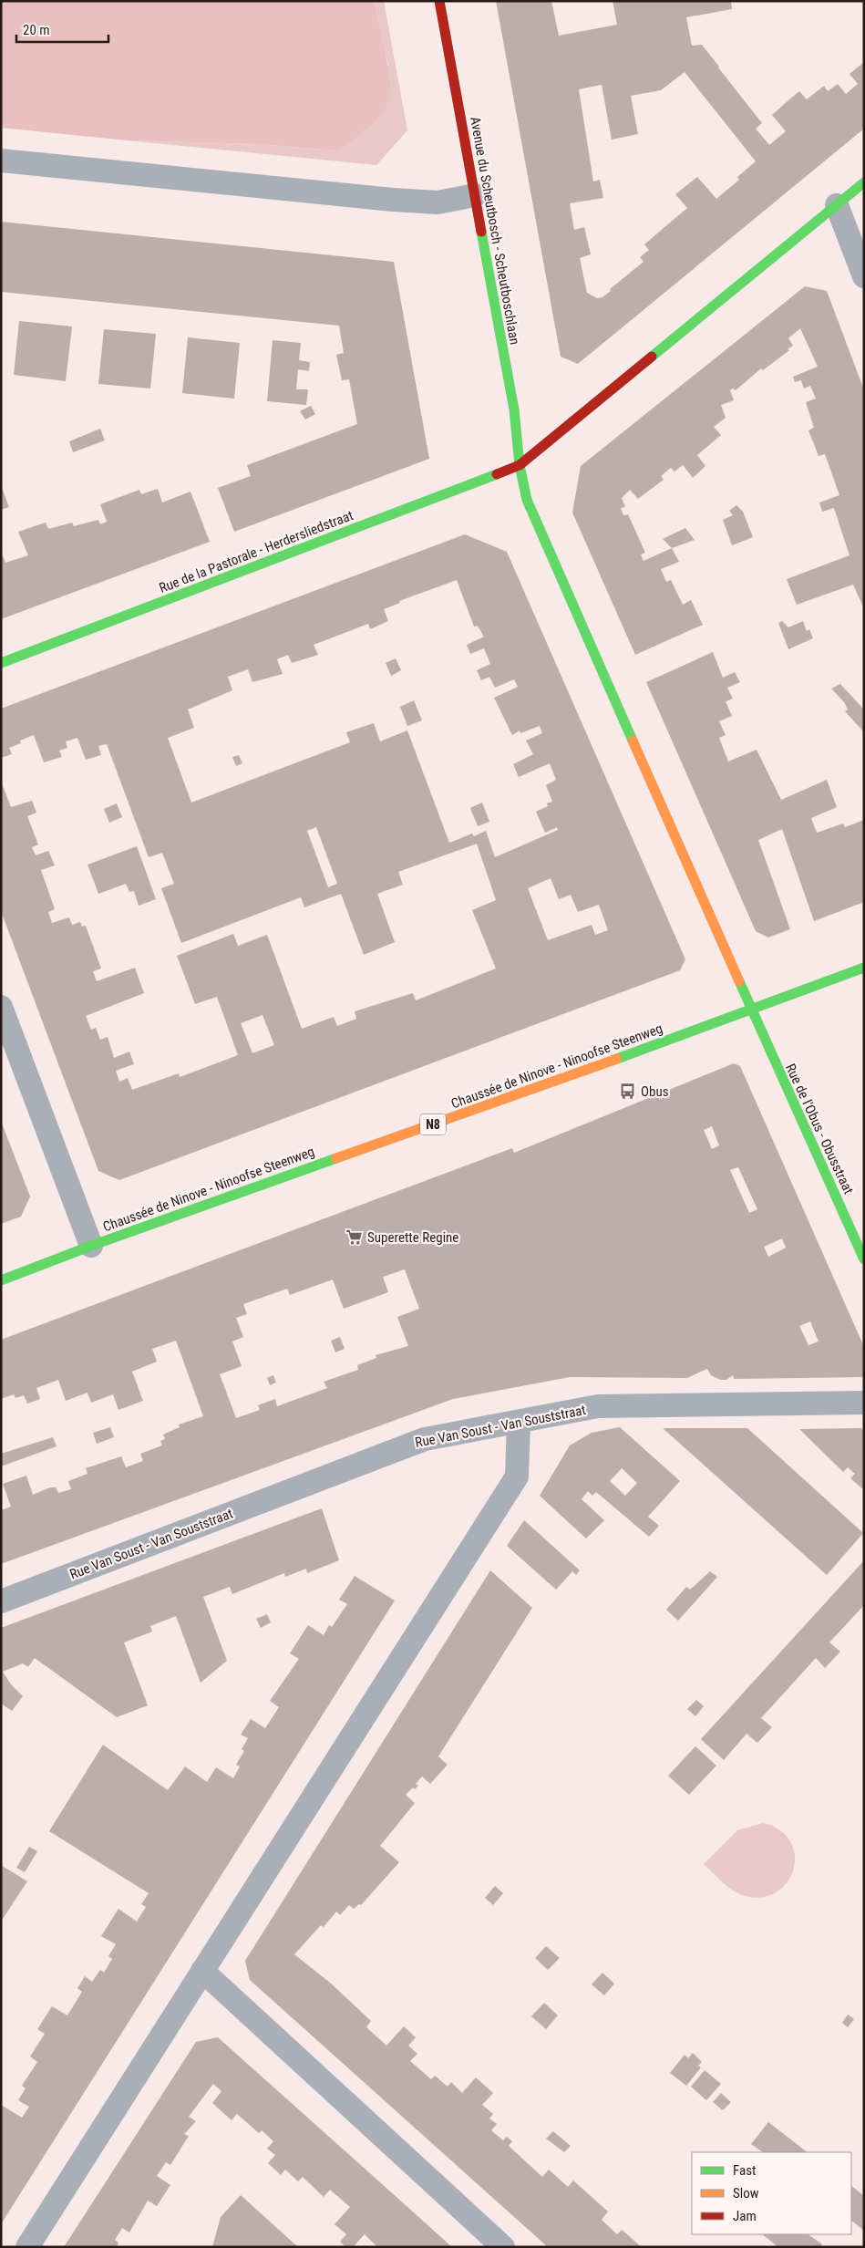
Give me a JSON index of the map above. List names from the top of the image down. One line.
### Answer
{"streets":{"street":["Avenue du Scheutbosch - Scheutboschlaan","Rue de la Pastorale - Herdersliedstraat","Chaussée de Ninove - Ninoofse Steenweg","N8","Rue de l'Obus - Obusstraat","Rue Van Soust - Van Souststraat"]},"crossings":[["Avenue du Scheutbosch - Scheutboschlaan","Rue de la Pastorale - Herdersliedstraat"],["Avenue du Scheutbosch - Scheutboschlaan","Chaussée de Ninove - Ninoofse Steenweg"],["Avenue du Scheutbosch - Scheutboschlaan","Rue de l'Obus - Obusstraat"],["Chaussée de Ninove - Ninoofse Steenweg","Rue de l'Obus - Obusstraat"]],"places":{"bus stop":["Obus"],"supermarket":["Superette Regine"]},"legend":["Fast","Slow","Jam"],"scale_bar":"20 m"}
